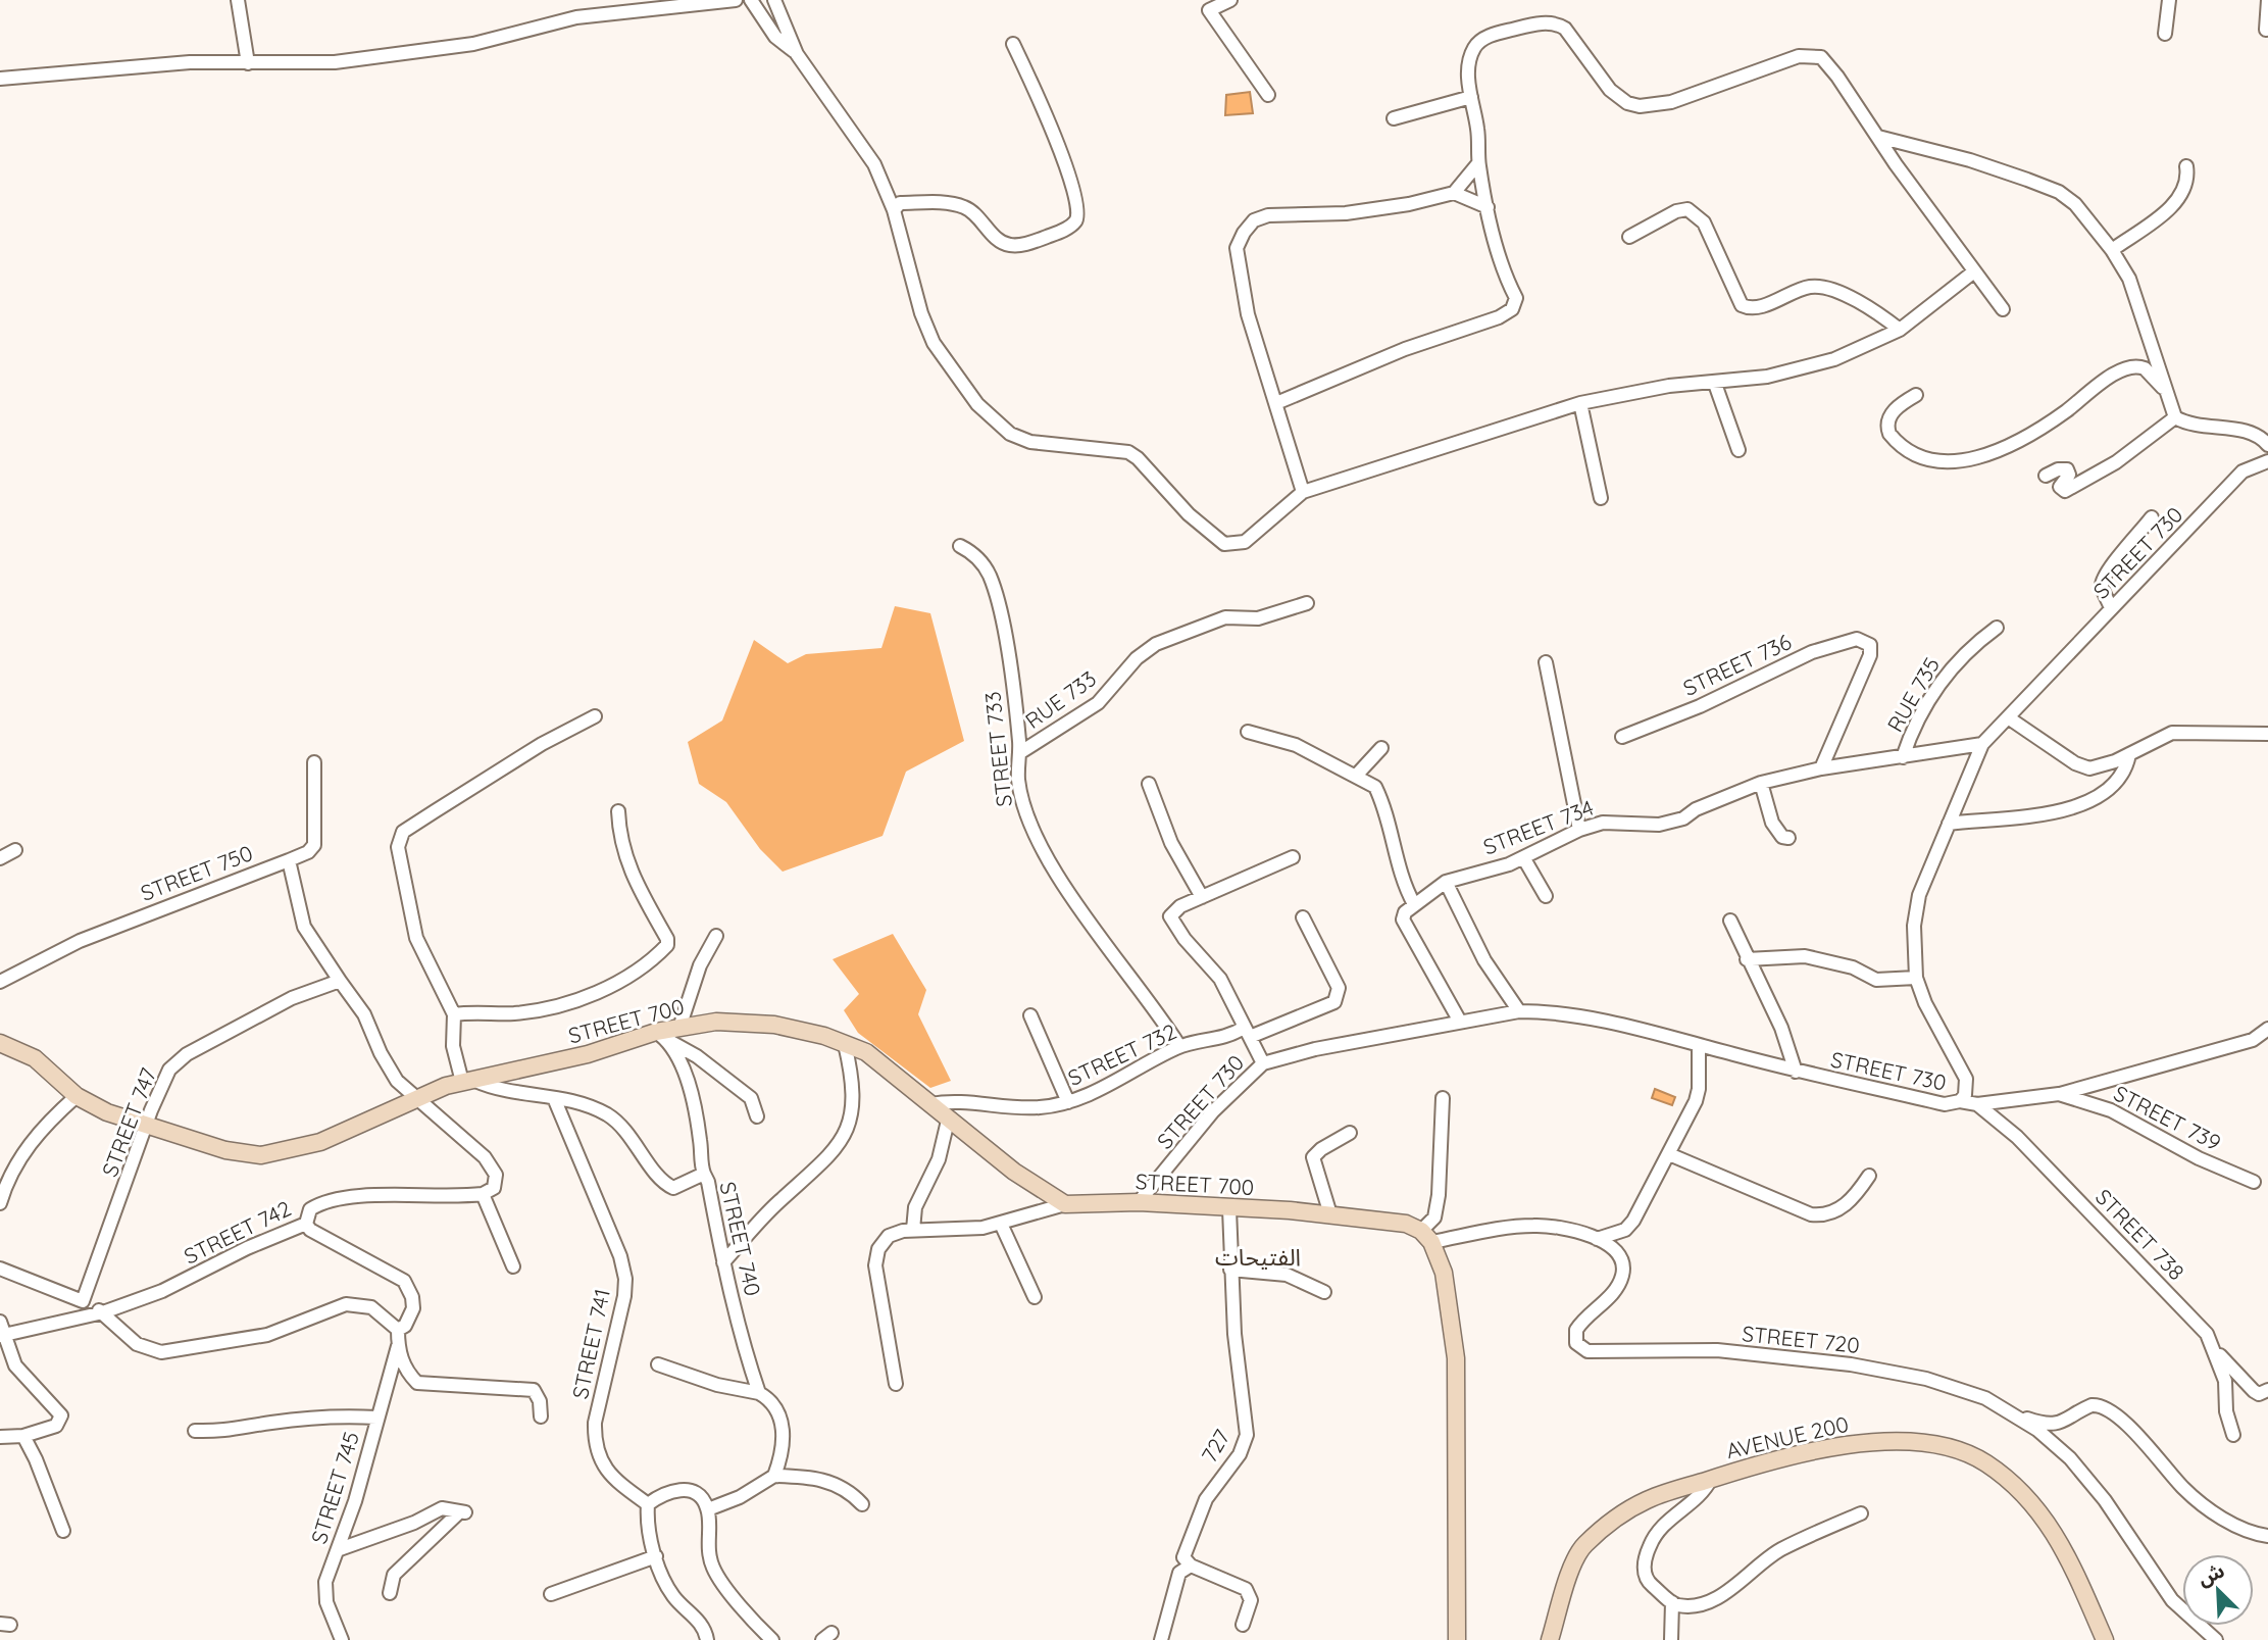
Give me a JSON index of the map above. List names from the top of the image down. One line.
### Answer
{"streets":{"main road":["STREET 700","AVENUE 200"],"street":["STREET 730","STREET 736","RUE 735","RUE 733","STREET 733","STREET 734","STREET 750","STREET 732","STREET 739","STREET 747","STREET 742","STREET 738","STREET 740","STREET 720","STREET 741","727","STREET 745"]},"crossings":[["STREET 730","STREET 734"],["STREET 730","STREET 700"],["STREET 730","STREET 738"],["STREET 736","STREET 734"],["RUE 735","STREET 734"],["RUE 733","STREET 733"],["STREET 733","STREET 732"],["STREET 700","STREET 732"],["STREET 700","STREET 747"],["STREET 700","STREET 740"],["STREET 700","727"],["STREET 739","STREET 738"],["STREET 740","STREET 741"]],"districts":["الفتيحات"],"north":"top left"}
